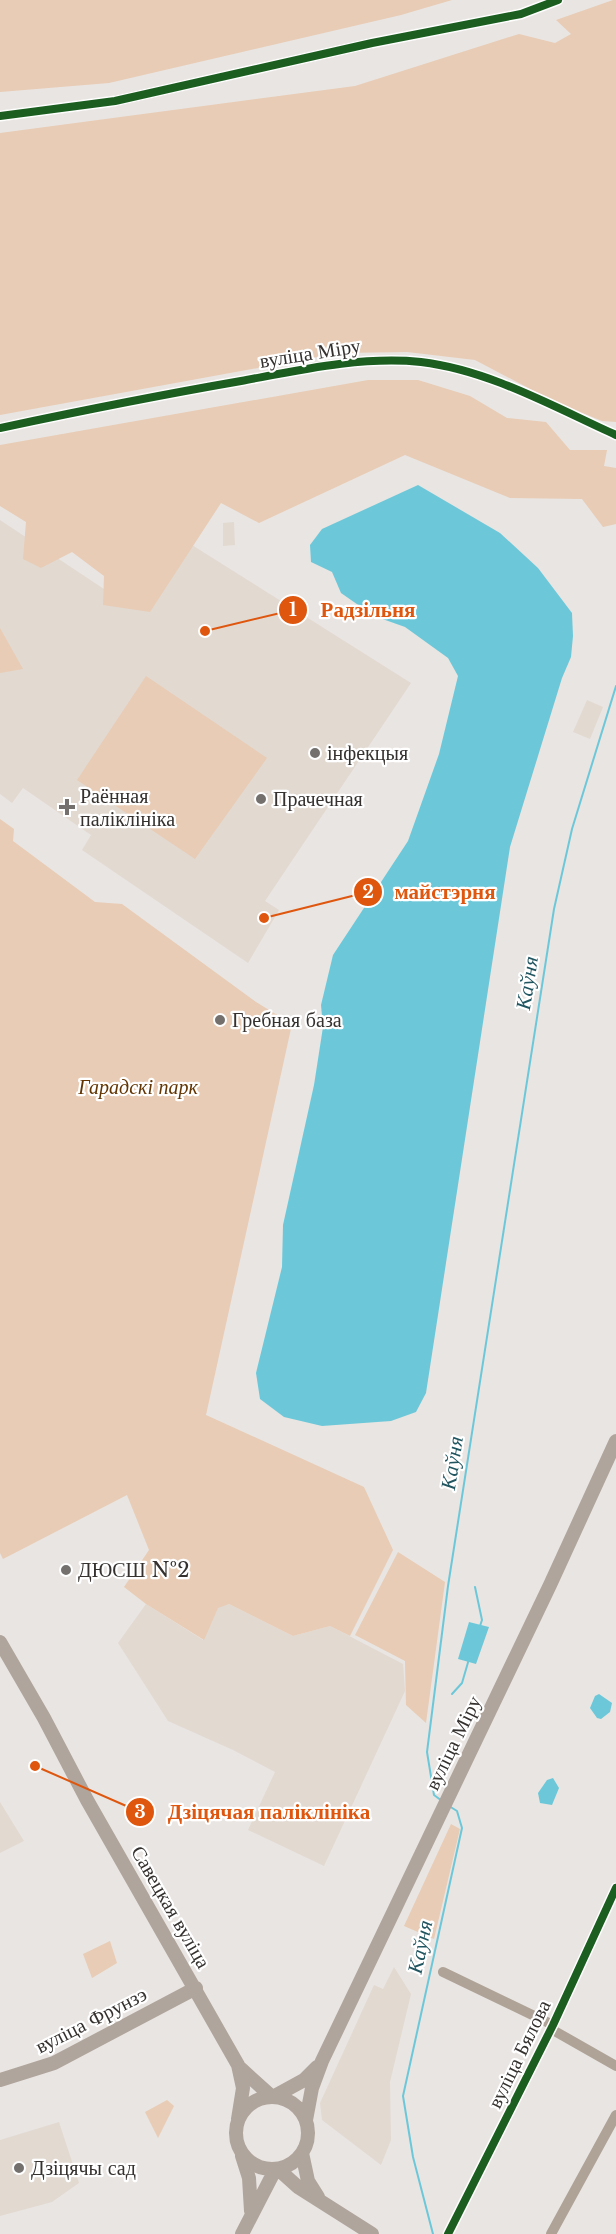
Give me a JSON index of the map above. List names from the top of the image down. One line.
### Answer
{"streets":{"main road":["вуліца Міру","Савецкая вуліца","вуліца Фрунзэ"],"street":["вуліца Бялова"]},"crossings":[["вуліца Міру","Савецкая вуліца"],["Савецкая вуліца","вуліца Фрунзэ"]],"water":["Каўня"],"parks":["Гарадскі парк"],"places":{"other":["Радзільня","інфекцыя","Прачечная","майстэрня","Гребная база","ДЮСШ №2","Дзіцячая паліклініка","Дзіцячы сад"],"health":["Раённая паліклініка"]}}
